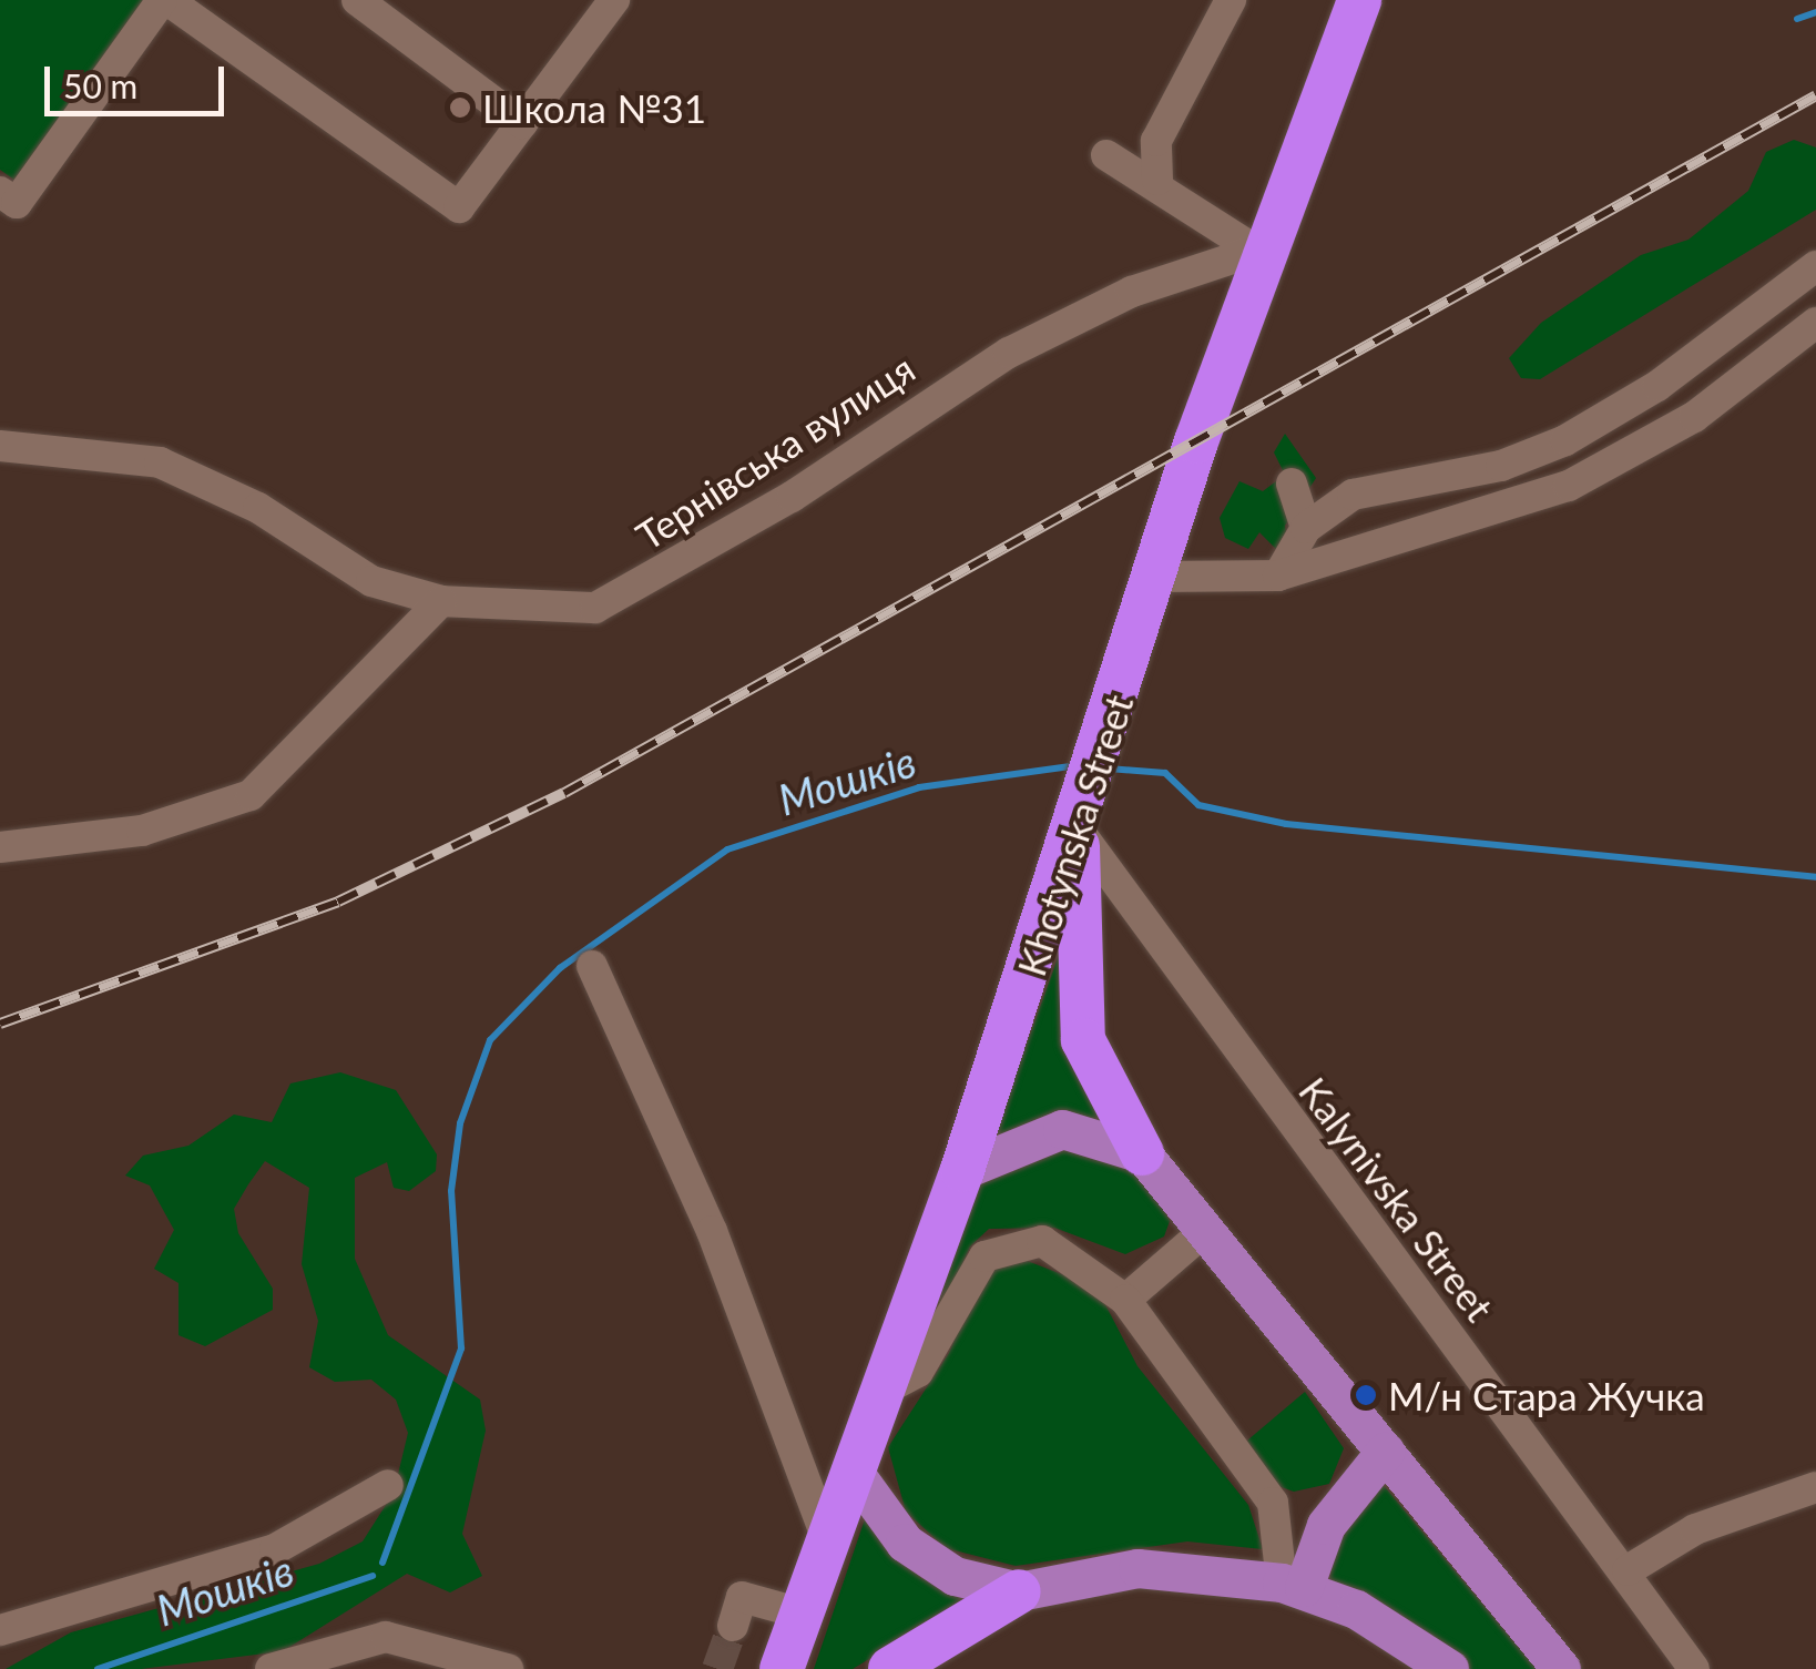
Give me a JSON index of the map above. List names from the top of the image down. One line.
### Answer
{"streets":{"highway":["Khotynska Street"],"street":["Тернівська вулиця","Kalynivska Street"]},"crossings":[["Тернівська вулиця","Khotynska Street"],["Khotynska Street","Kalynivska Street"]],"water":["Мошків"],"places":["Школа №31","М/н Стара Жучка"],"scale_bar":"50 m"}
